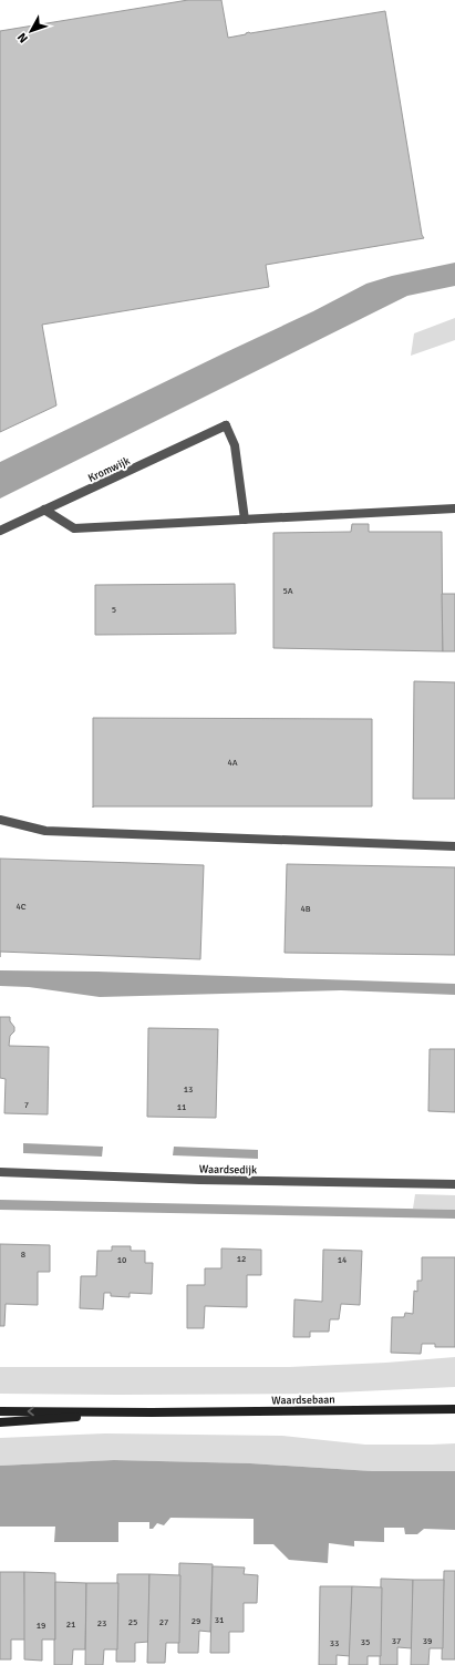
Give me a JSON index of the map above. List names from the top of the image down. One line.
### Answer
{"streets":{"main road":["Waardsebaan"],"street":["Kromwijk","Waardsedijk"]},"house_numbers":["5A","5","4A","4C","4B","13","7","11","8","12","10","14","31","29","25","27","23","21","19","37","39","35","33"],"north":"bottom left"}
